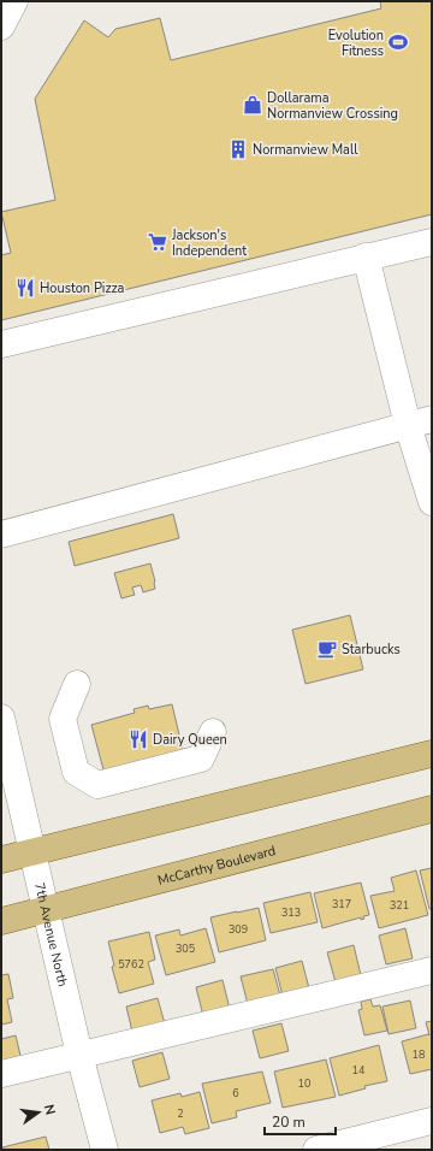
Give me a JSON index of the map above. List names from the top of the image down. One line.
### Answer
{"streets":{"main road":["McCarthy Boulevard"],"street":["7th Avenue North"]},"crossings":[["McCarthy Boulevard","7th Avenue North"]],"places":{"sports":["Evolution Fitness"],"shop":["Dollarama Normanview Crossing"],"building":["Normanview Mall"],"supermarket":["Jackson's Independent"],"restaurant":["Houston Pizza","Dairy Queen"],"cafe":["Starbucks"]},"house_numbers":["317","321","313","309","305","5762","18","14","10","6","2"],"scale_bar":"20 m","north":"right"}
